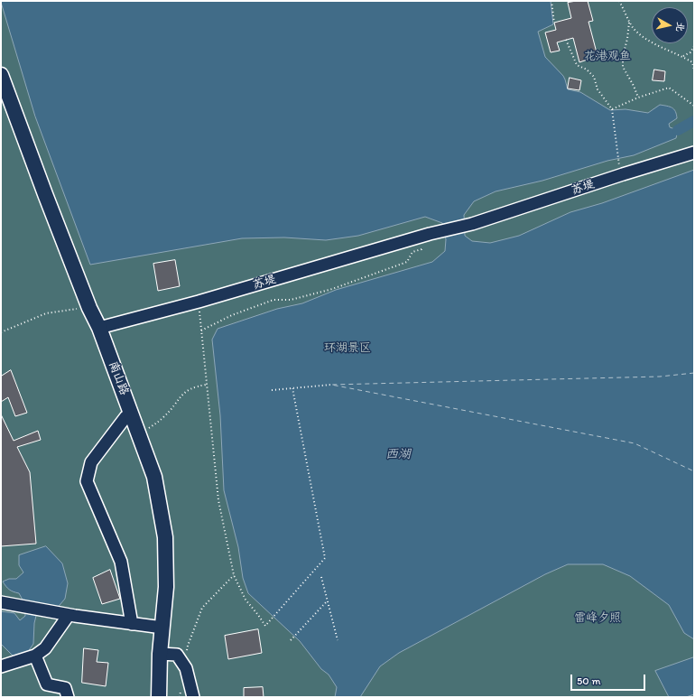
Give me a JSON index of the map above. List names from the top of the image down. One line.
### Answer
{"streets":{"main road":["南山路"],"street":["苏堤"]},"crossings":[["苏堤","南山路"]],"water":["西湖"],"parks":["花港观鱼","环湖景区","雷峰夕照"],"scale_bar":"50 m","north":"right"}
